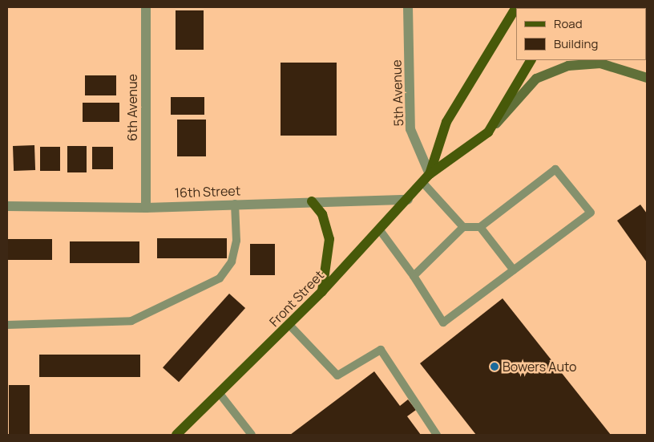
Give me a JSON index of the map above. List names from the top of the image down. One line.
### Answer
{"streets":{"main road":["Front Street"],"street":["5th Avenue","6th Avenue","16th Street"]},"crossings":[["5th Avenue","Front Street"],["6th Avenue","16th Street"],["16th Street","Front Street"]],"places":["Bowers Auto"],"legend":["Road","Building"]}
